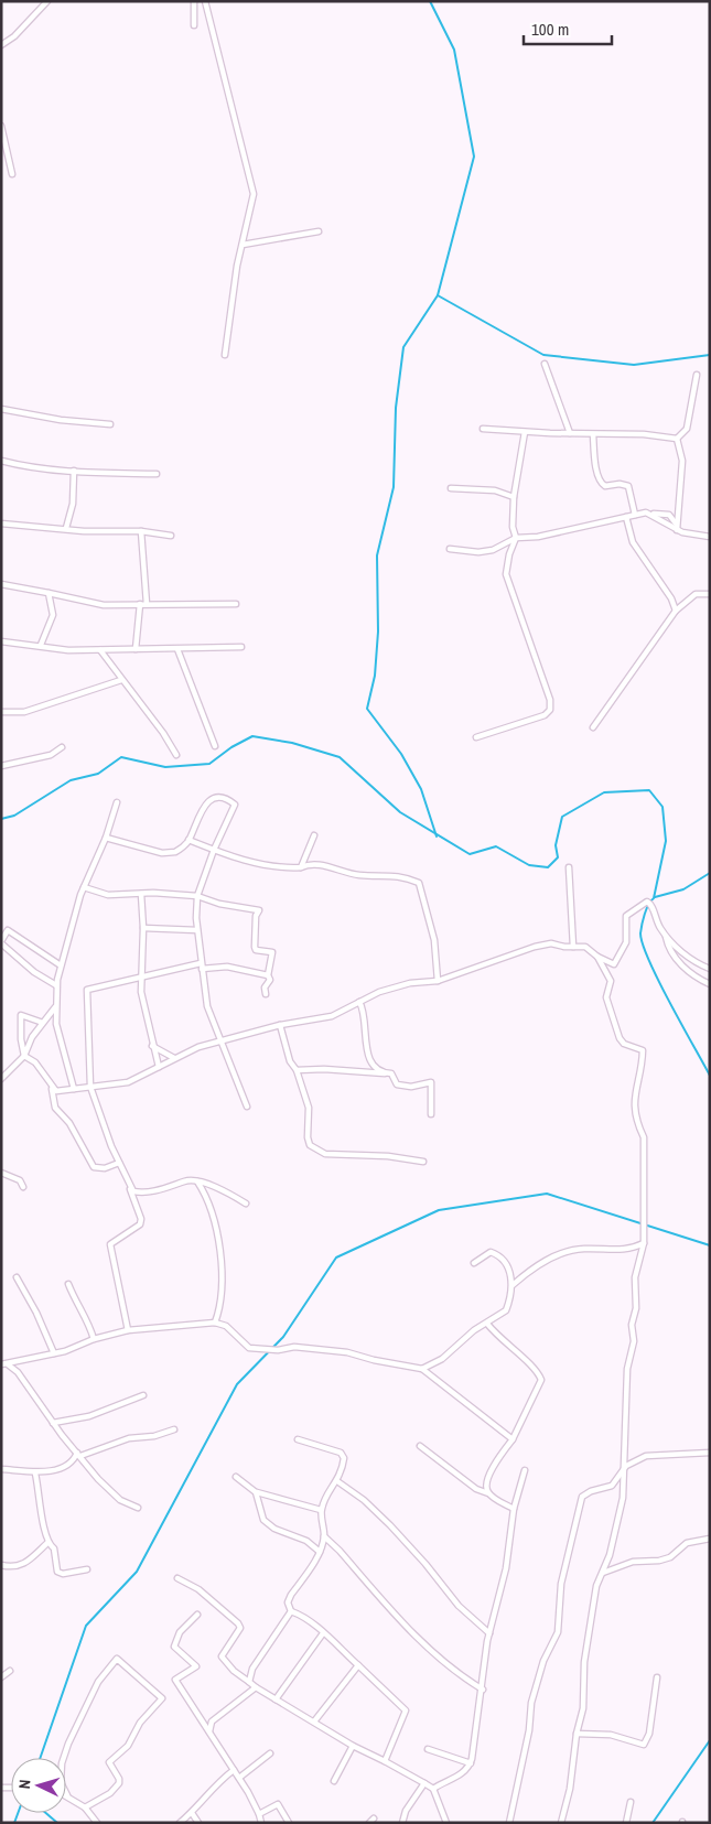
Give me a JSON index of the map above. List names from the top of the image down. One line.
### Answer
{"scale_bar":"100 m","north":"left"}
